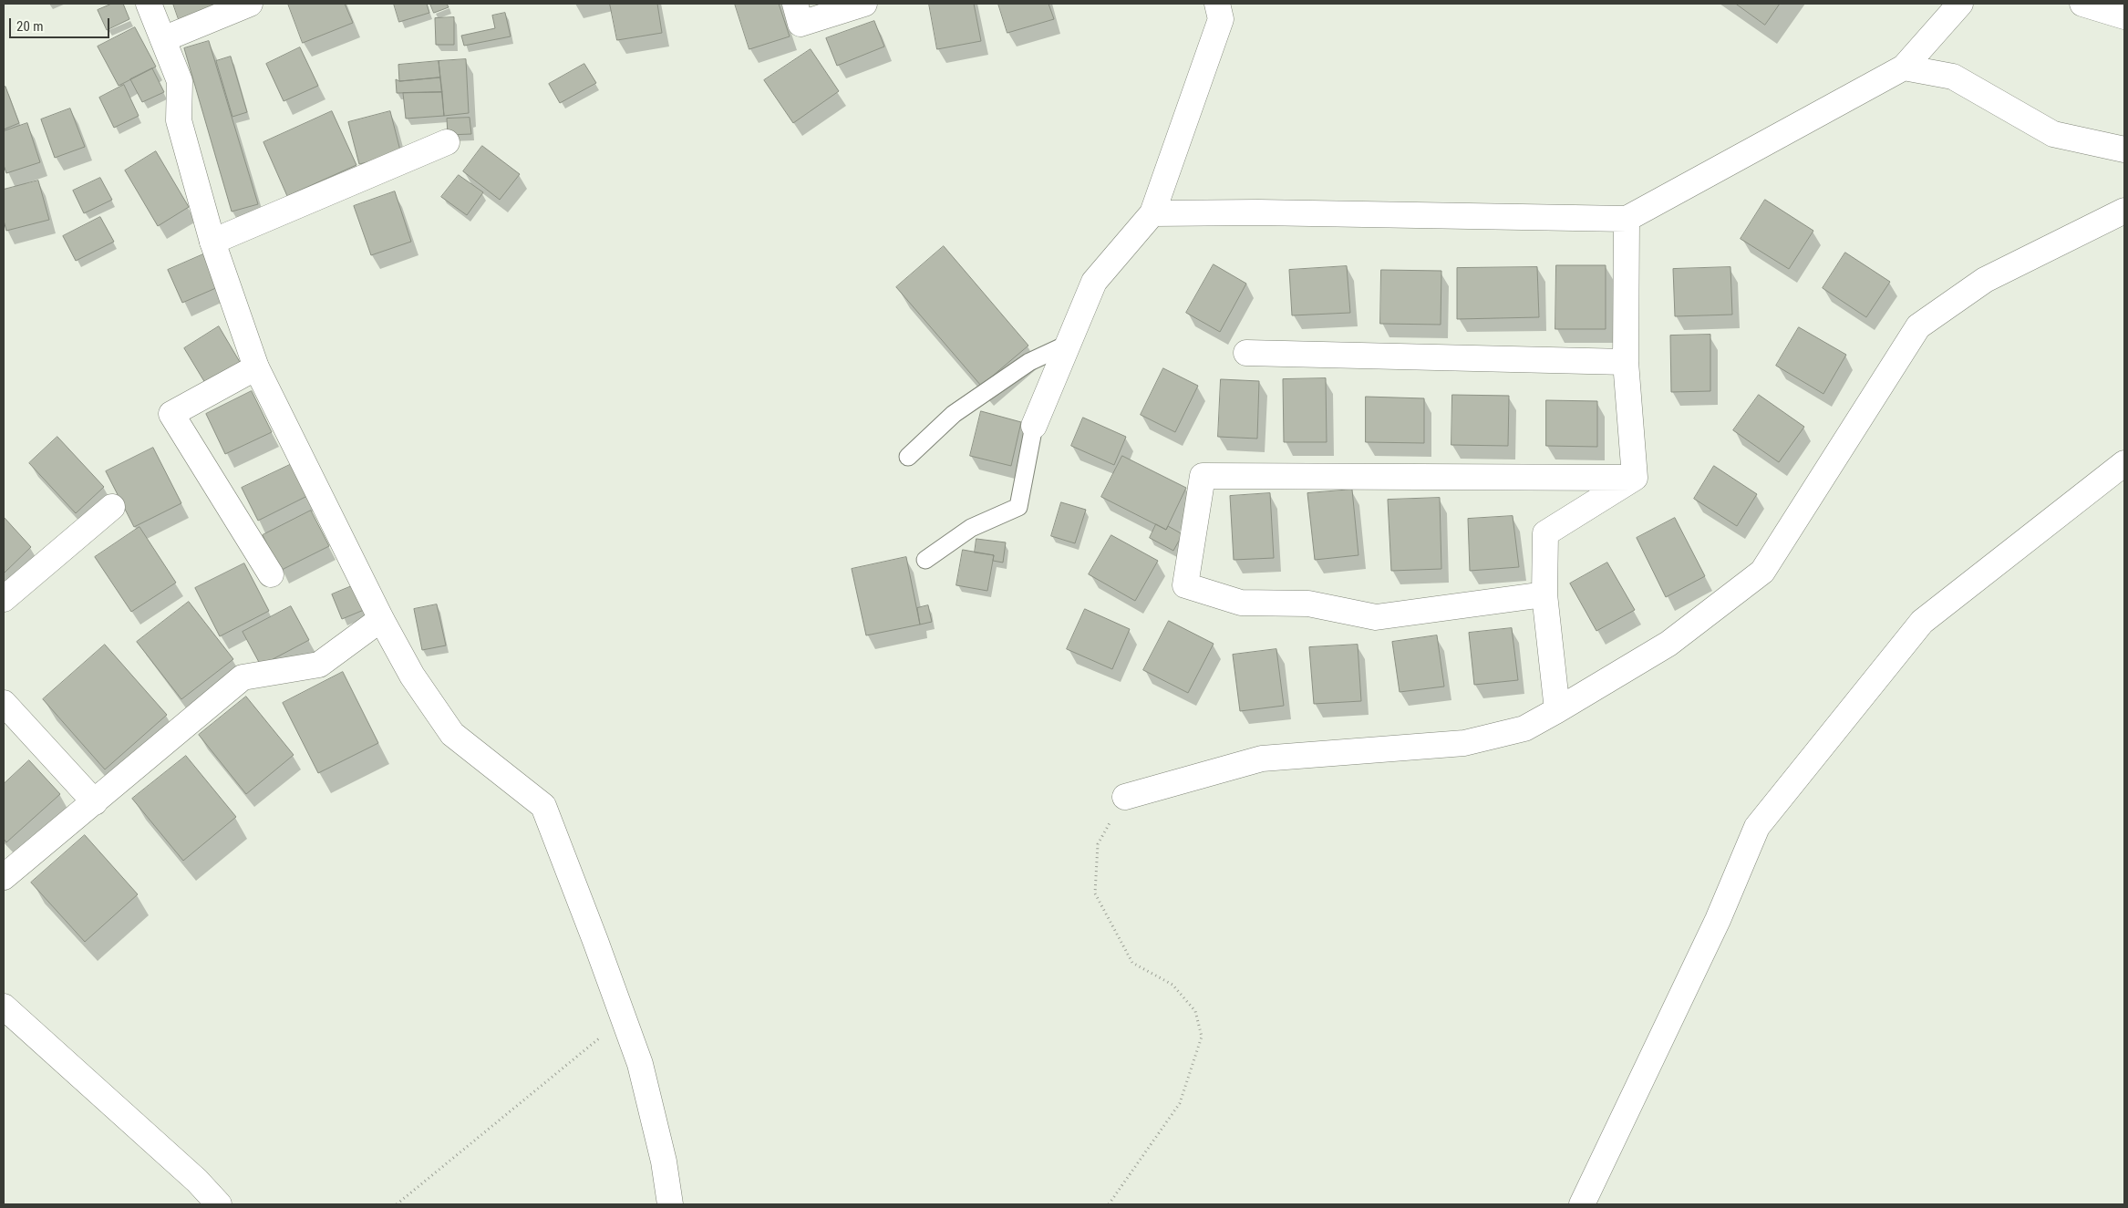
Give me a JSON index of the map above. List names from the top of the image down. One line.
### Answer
{"scale_bar":"20 m"}
